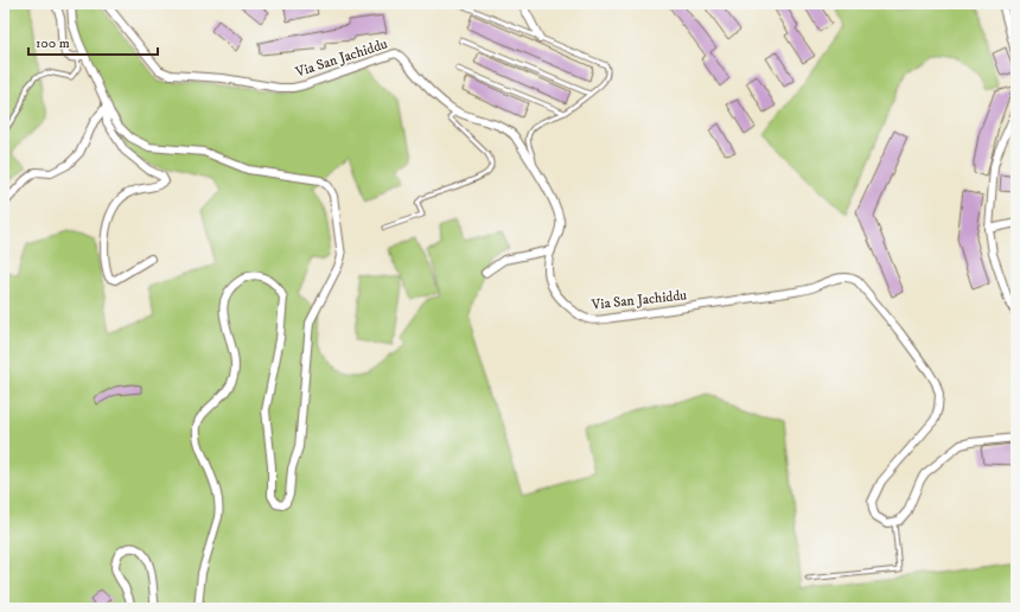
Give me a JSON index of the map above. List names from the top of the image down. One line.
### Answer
{"streets":{"street":["Via San Jachiddu"]},"scale_bar":"100 m"}
